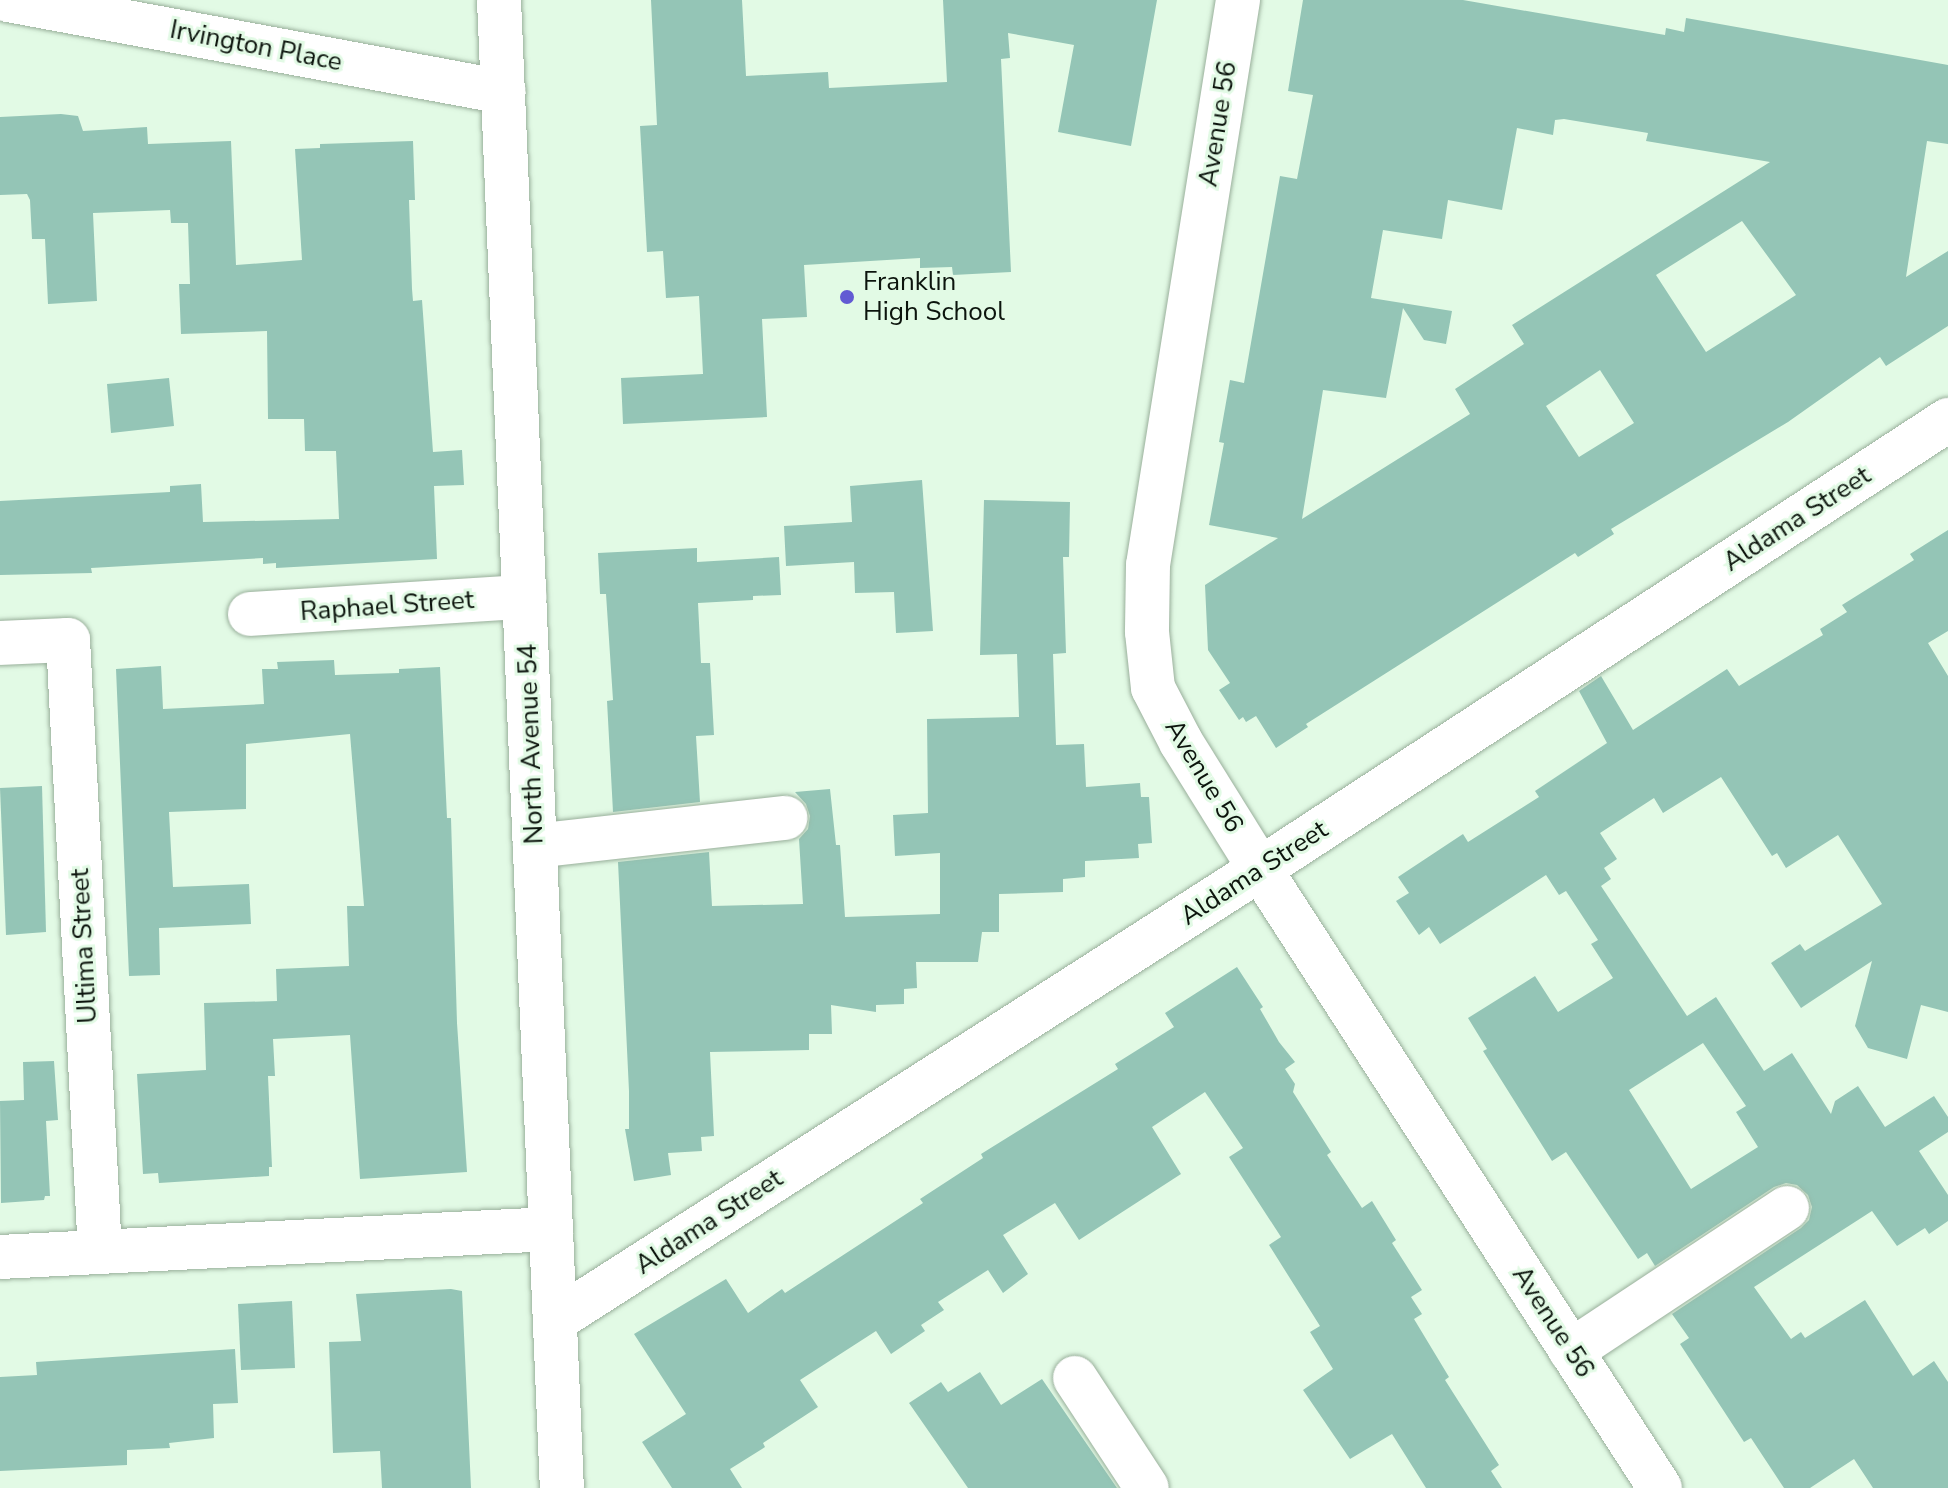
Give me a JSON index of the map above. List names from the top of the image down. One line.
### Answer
{"streets":{"street":["Irvington Place","Avenue 56","Aldama Street","Raphael Street","North Avenue 54","Ultima Street"]},"crossings":[["Irvington Place","North Avenue 54"],["Avenue 56","Aldama Street"],["Aldama Street","North Avenue 54"],["Raphael Street","North Avenue 54"]],"places":["Franklin High School"]}
